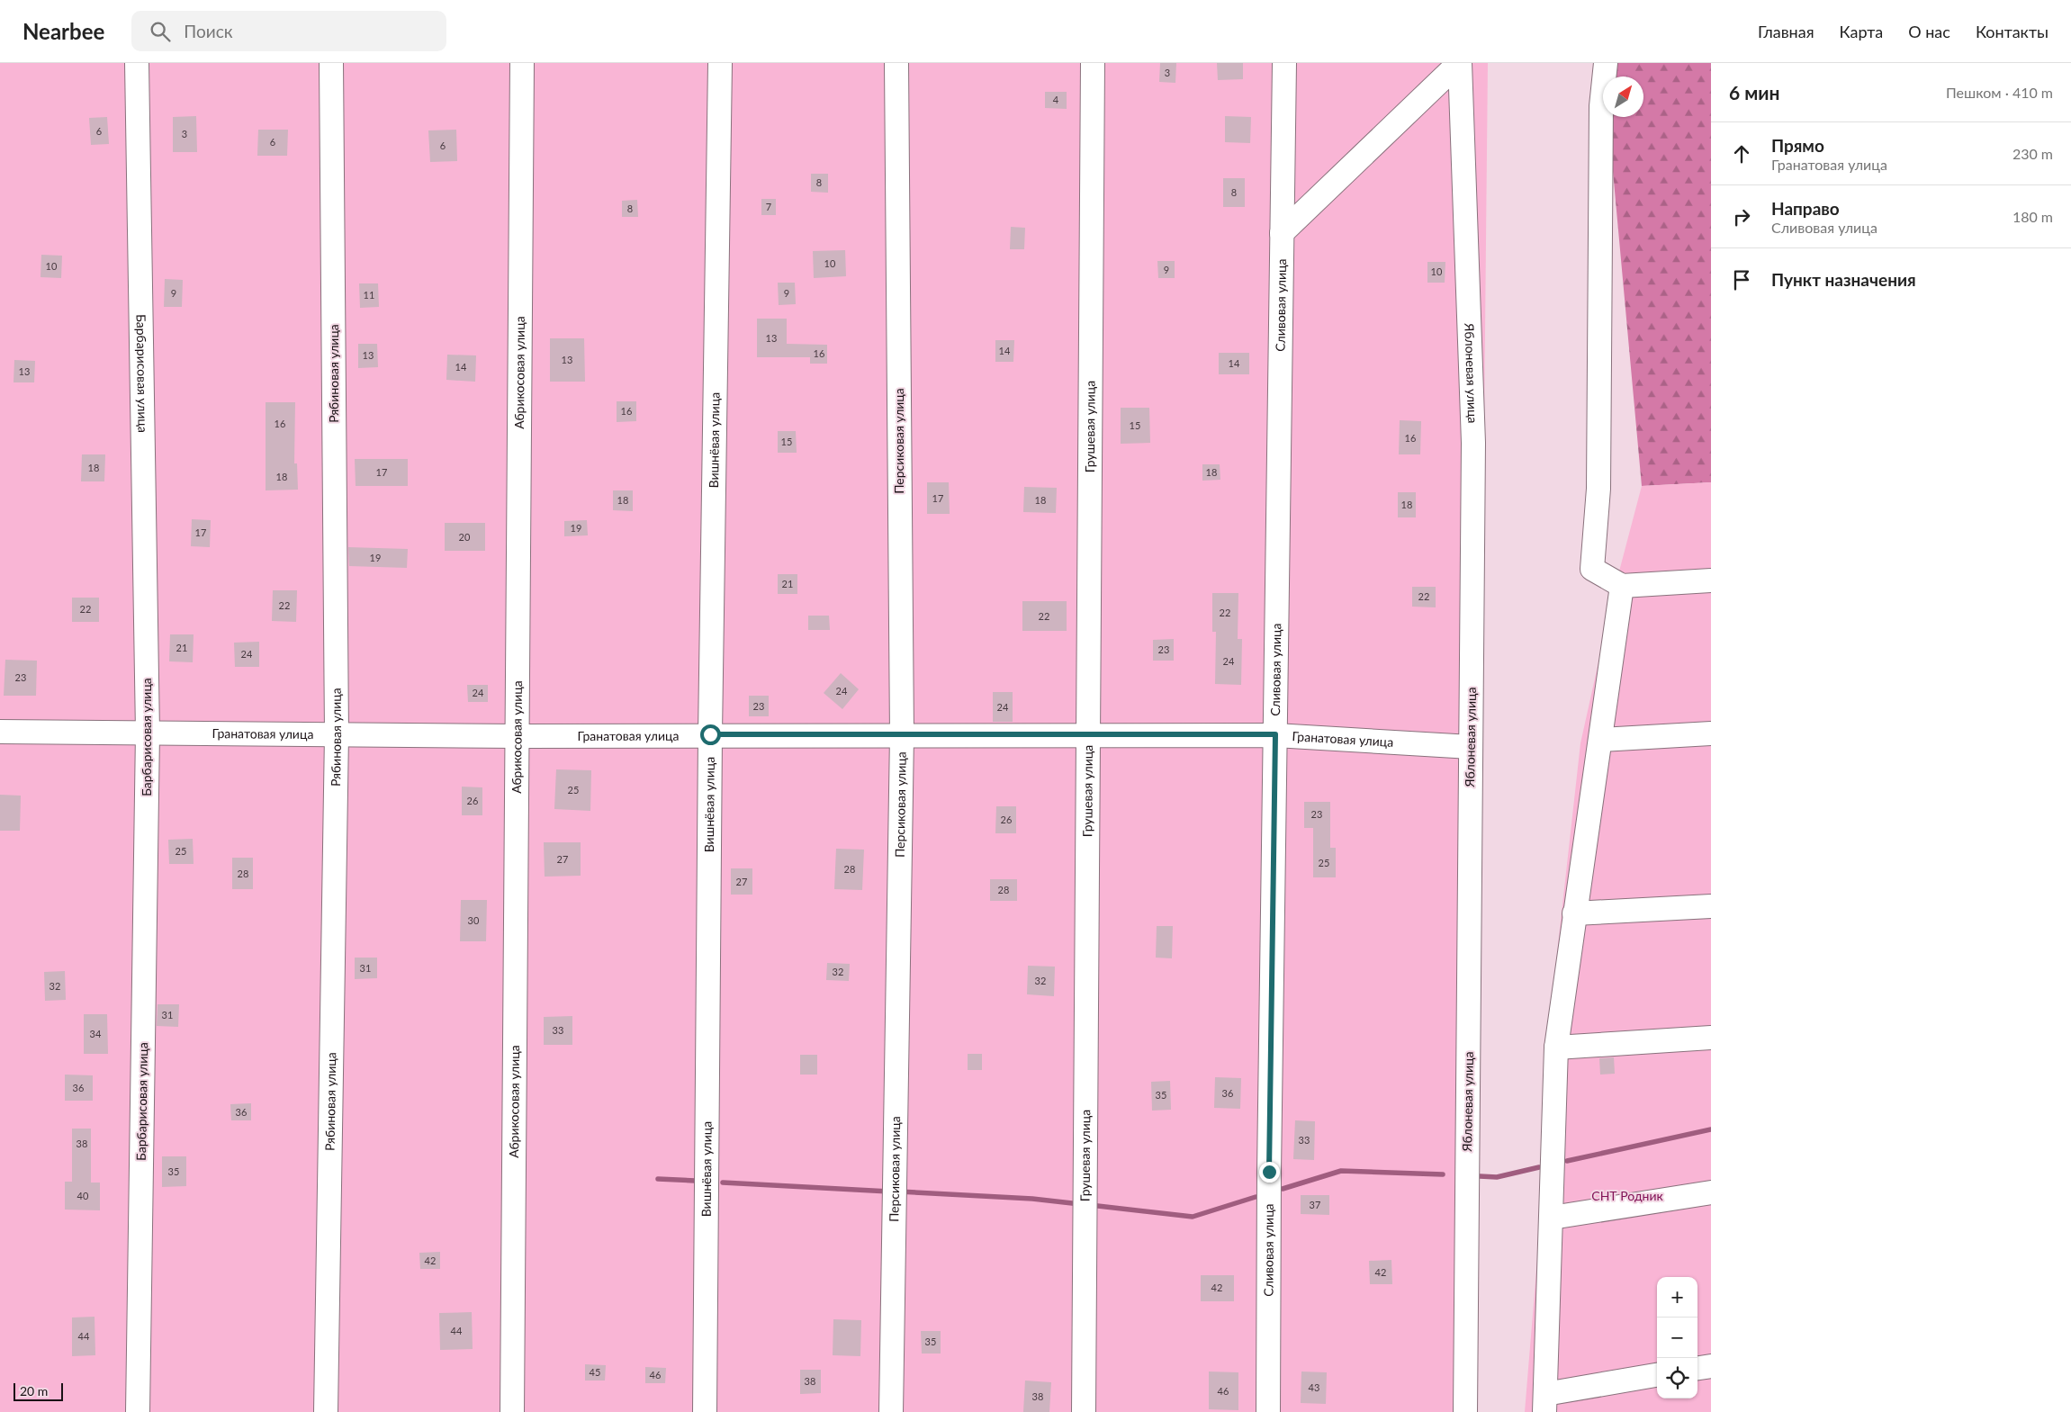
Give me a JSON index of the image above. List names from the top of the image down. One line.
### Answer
{"streets":{"street":["Сливовая улица","Яблоневая улица","Барбарисовая улица","Рябиновая улица","Абрикосовая улица","Грушевая улица","Вишнёвая улица","Персиковая улица","Гранатовая улица"]},"crossings":[["Сливовая улица","Гранатовая улица"],["Яблоневая улица","Гранатовая улица"],["Барбарисовая улица","Гранатовая улица"],["Рябиновая улица","Гранатовая улица"],["Абрикосовая улица","Гранатовая улица"],["Грушевая улица","Гранатовая улица"],["Вишнёвая улица","Гранатовая улица"],["Персиковая улица","Гранатовая улица"]],"parks":["СНТ Родник"],"house_numbers":["3","4","6","3","6","6","8","8","7","8","10","10","9","10","9","9","11","13","14","16","13","13","14","14","13","16","16","15","16","15","18","17","18","18","17","18","18","18","19","17","20","19","21","22","22","22","22","22","21","23","24","24","23","24","24","23","24","25","26","23","26","25","27","25","28","28","27","28","30","31","32","32","32","31","33","34","36","36","35","36","33","38","35","40","37","42","42","42","44","44","35","45","46","38","43","46","38"],"scale_bar":"20 m","north":"top right","page":{"header":"Nearbee","search":"Поиск","nav":["Главная","Карта","О нас","Контакты"],"heading":["6 мин","Пешком · 410 m"],"list":[["Прямо","Гранатовая улица","230 m"],["Направо","Сливовая улица","180 m"],"Пункт назначения"],"map_buttons":["+","−"],"scale":"20 m"}}
